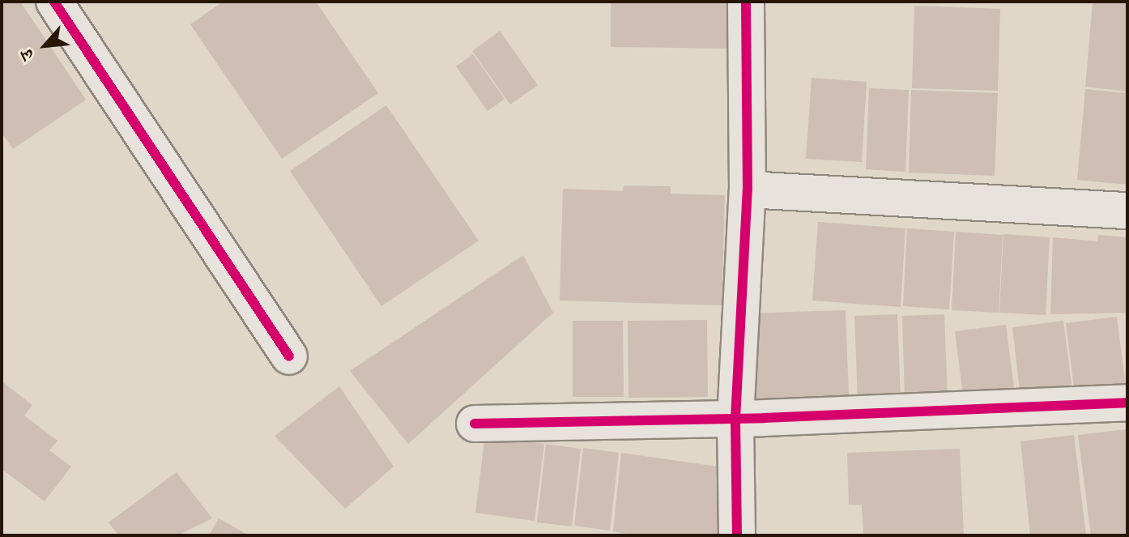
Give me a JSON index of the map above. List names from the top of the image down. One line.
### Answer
{"north":"bottom left"}
